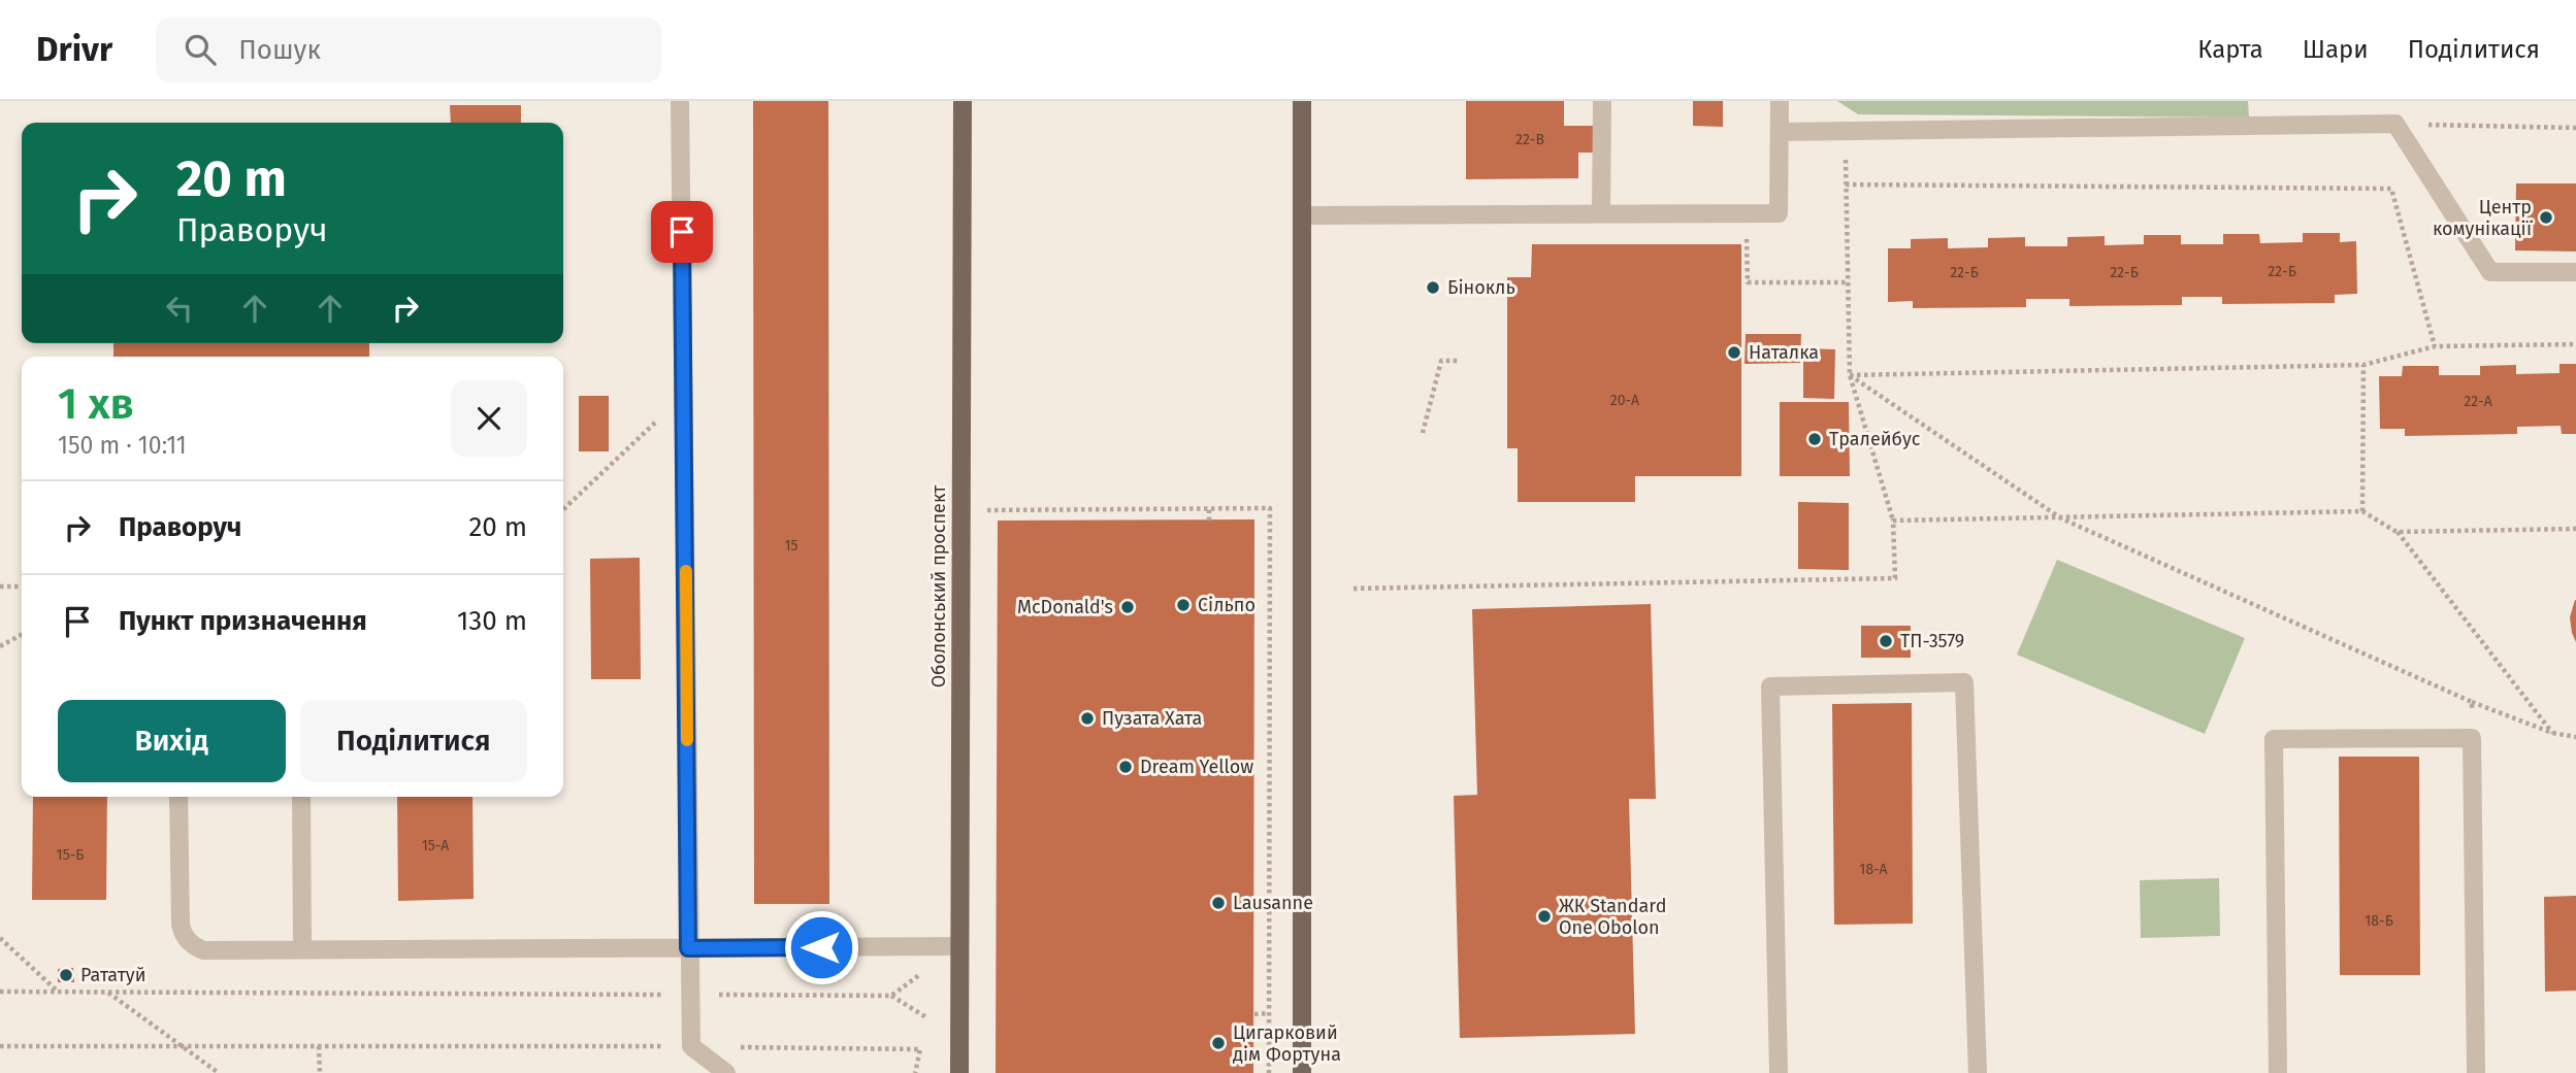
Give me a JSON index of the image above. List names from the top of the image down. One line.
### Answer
{"streets":{"main road":["Оболонський проспект"]},"places":["Центр комунікації","Бінокль","Наталка","Тралейбус","Сільпо","McDonald's","ТП-3579","Пузата Хата","Dream Yellow","Lausanne","ЖК Standard One Obolon","Рататуй","Цигарковий дім Фортуна"],"house_numbers":["22-В","22-Б","22-Б","22-Б","20-А","22-А","15","15-А","15-Б","18-А","18-Б"],"page":{"header":"Drivr","search":"Пошук","nav":["Карта","Шари","Поділитися"],"turn":["20 m","Праворуч"],"heading":["1 хв","150 m · 10:11"],"list":[{"name":"Праворуч","value":"20 m"},{"name":"Пункт призначення","value":"130 m"}],"buttons":["Вихід","Поділитися"]}}
